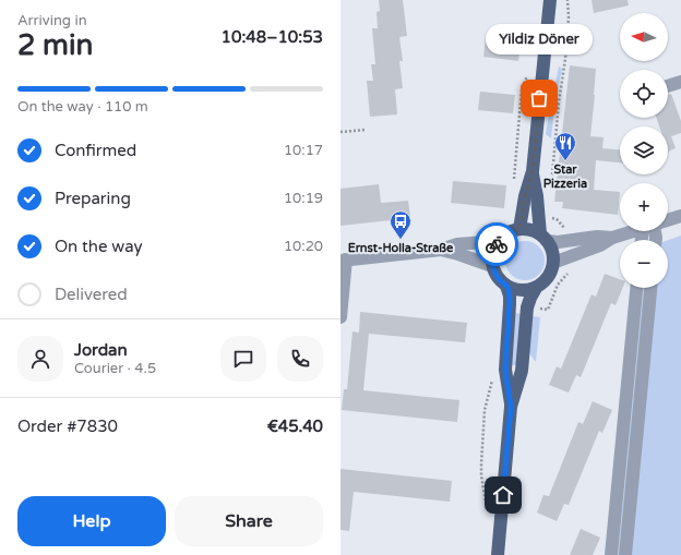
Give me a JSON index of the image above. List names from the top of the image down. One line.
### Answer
{"places":{"other":["Yildiz Döner"],"restaurant":["Star Pizzeria"],"bus stop":["Ernst-Holla-Straße"]},"north":"left","page":{"heading":["2 min","Arriving in","10:48–10:53"],"panel":["Jordan","Courier · 4.5","Order #7830","€45.40"],"map_buttons":["+","−"],"bubble":"Yildiz Döner","bar":"On the way · 110 m","list":[["Confirmed","10:17"],["Preparing","10:19"],["On the way","10:20"],"Delivered"],"buttons":["Help","Share"]}}
